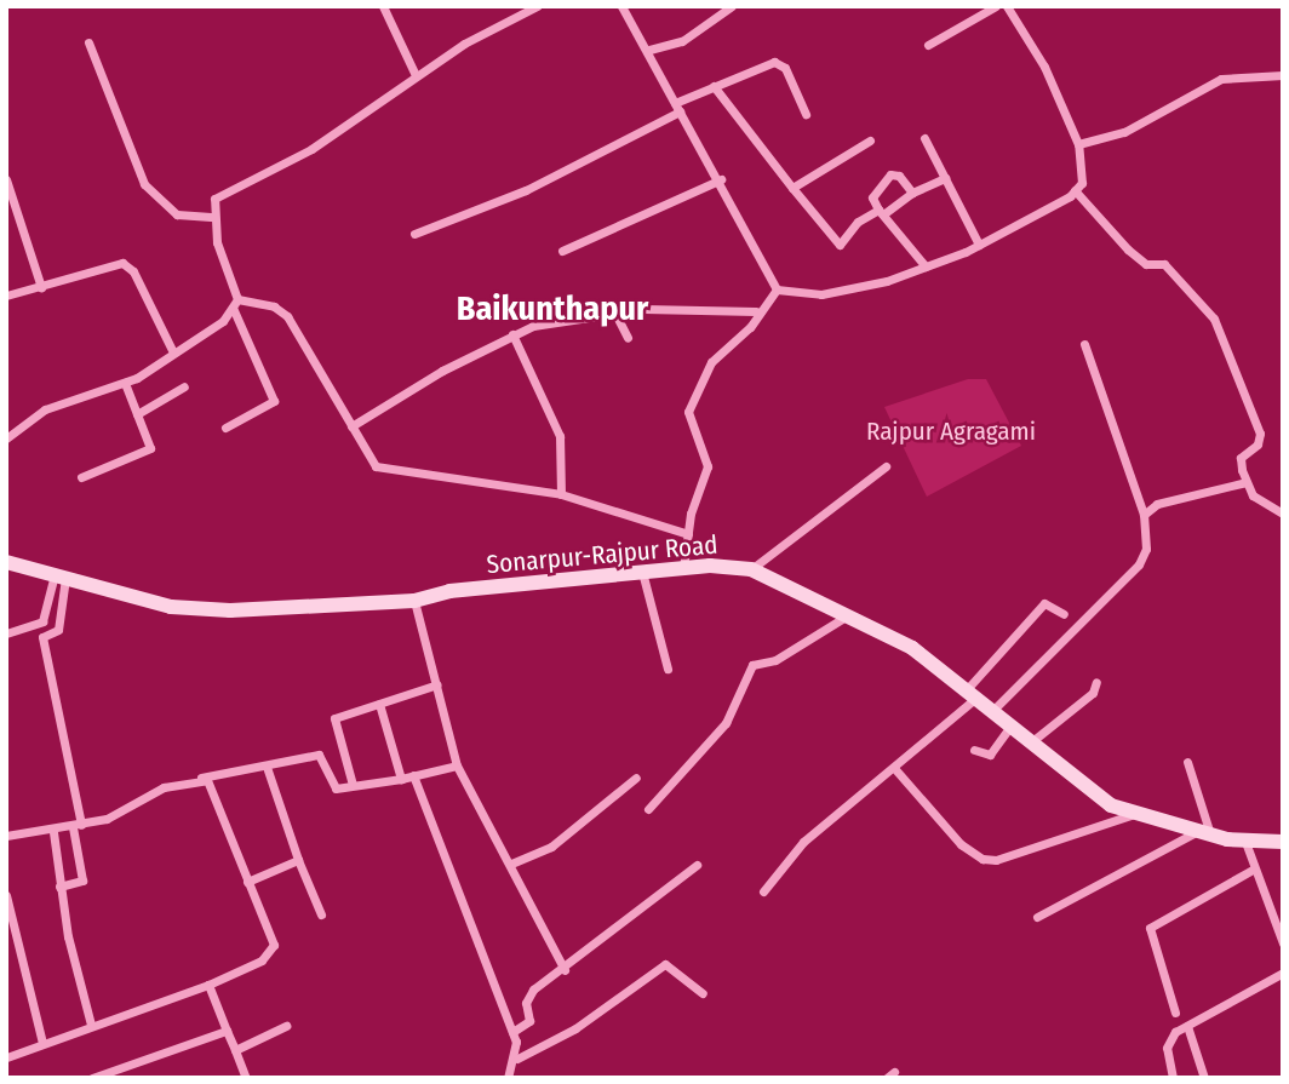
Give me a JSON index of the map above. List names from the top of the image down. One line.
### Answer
{"streets":{"main road":["Sonarpur-Rajpur Road"]},"districts":["Baikunthapur"],"parks":["Rajpur Agragami"]}
